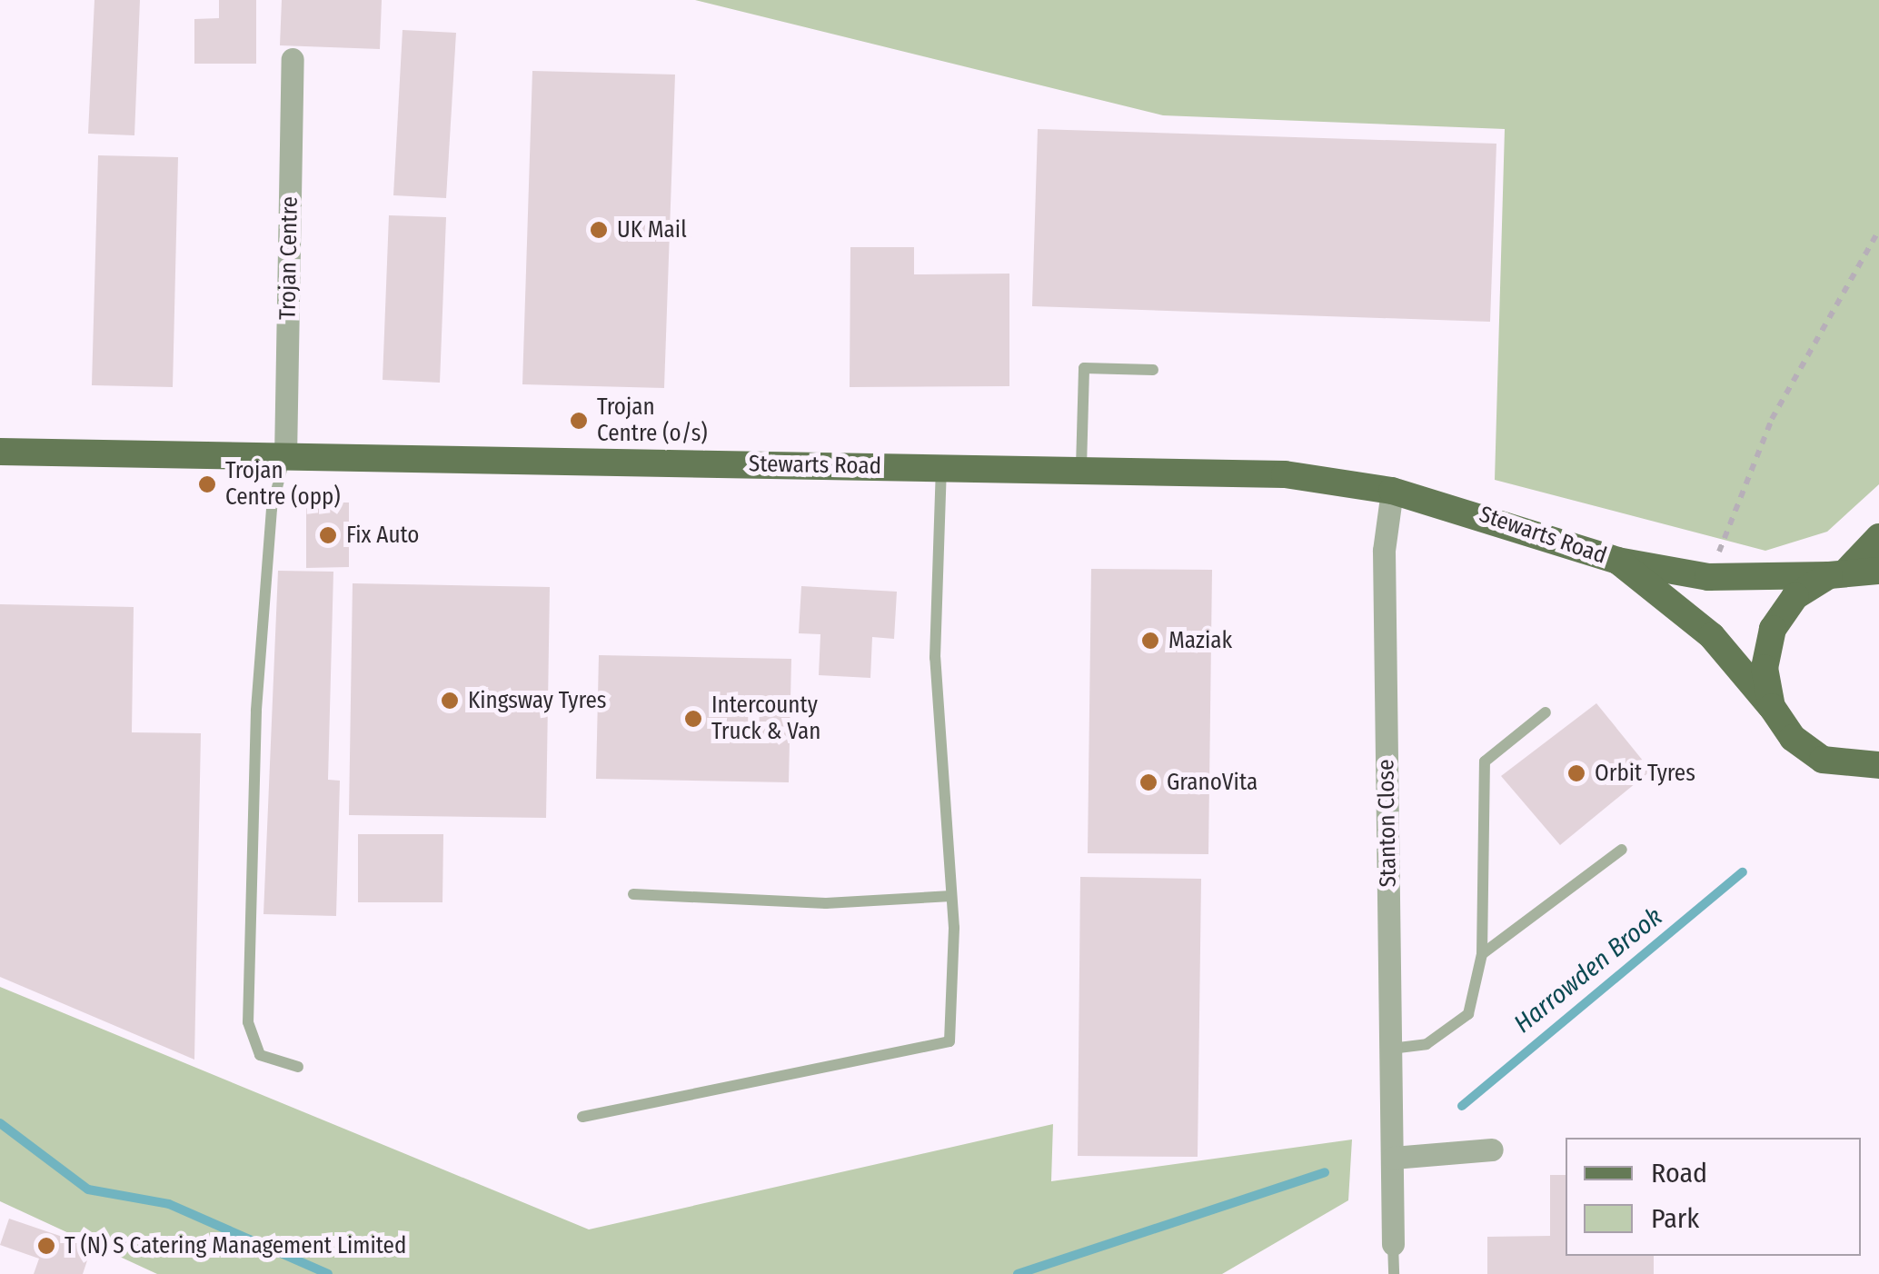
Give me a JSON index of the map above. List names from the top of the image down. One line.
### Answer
{"streets":{"main road":["Stewarts Road"],"street":["Trojan Centre","Stanton Close"]},"crossings":[["Trojan Centre","Stewarts Road"],["Stewarts Road","Stanton Close"]],"water":["Harrowden Brook"],"places":["UK Mail","Trojan Centre (o/s)","Trojan Centre (opp)","Fix Auto","Maziak","Kingsway Tyres","Intercounty Truck & Van","Orbit Tyres","GranoVita","T (N) S Catering Management Limited"],"legend":["Road","Park"]}
